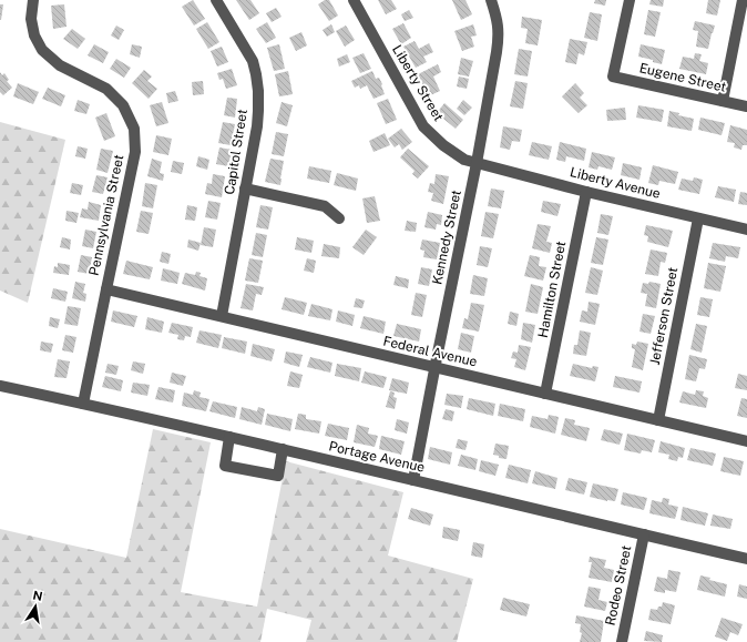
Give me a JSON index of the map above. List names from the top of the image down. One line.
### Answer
{"streets":{"street":["Eugene Street","Liberty Street","Capitol Street","Liberty Avenue","Pennsylvania Street","Kennedy Street","Hamilton Street","Jefferson Street","Federal Avenue","Portage Avenue","Rodeo Street"]},"crossings":[["Liberty Street","Liberty Avenue"],["Liberty Street","Kennedy Street"],["Capitol Street","Federal Avenue"],["Liberty Avenue","Kennedy Street"],["Liberty Avenue","Hamilton Street"],["Liberty Avenue","Jefferson Street"],["Pennsylvania Street","Federal Avenue"],["Pennsylvania Street","Portage Avenue"],["Kennedy Street","Federal Avenue"],["Kennedy Street","Portage Avenue"],["Hamilton Street","Federal Avenue"],["Jefferson Street","Federal Avenue"],["Portage Avenue","Rodeo Street"]],"north":"top"}
